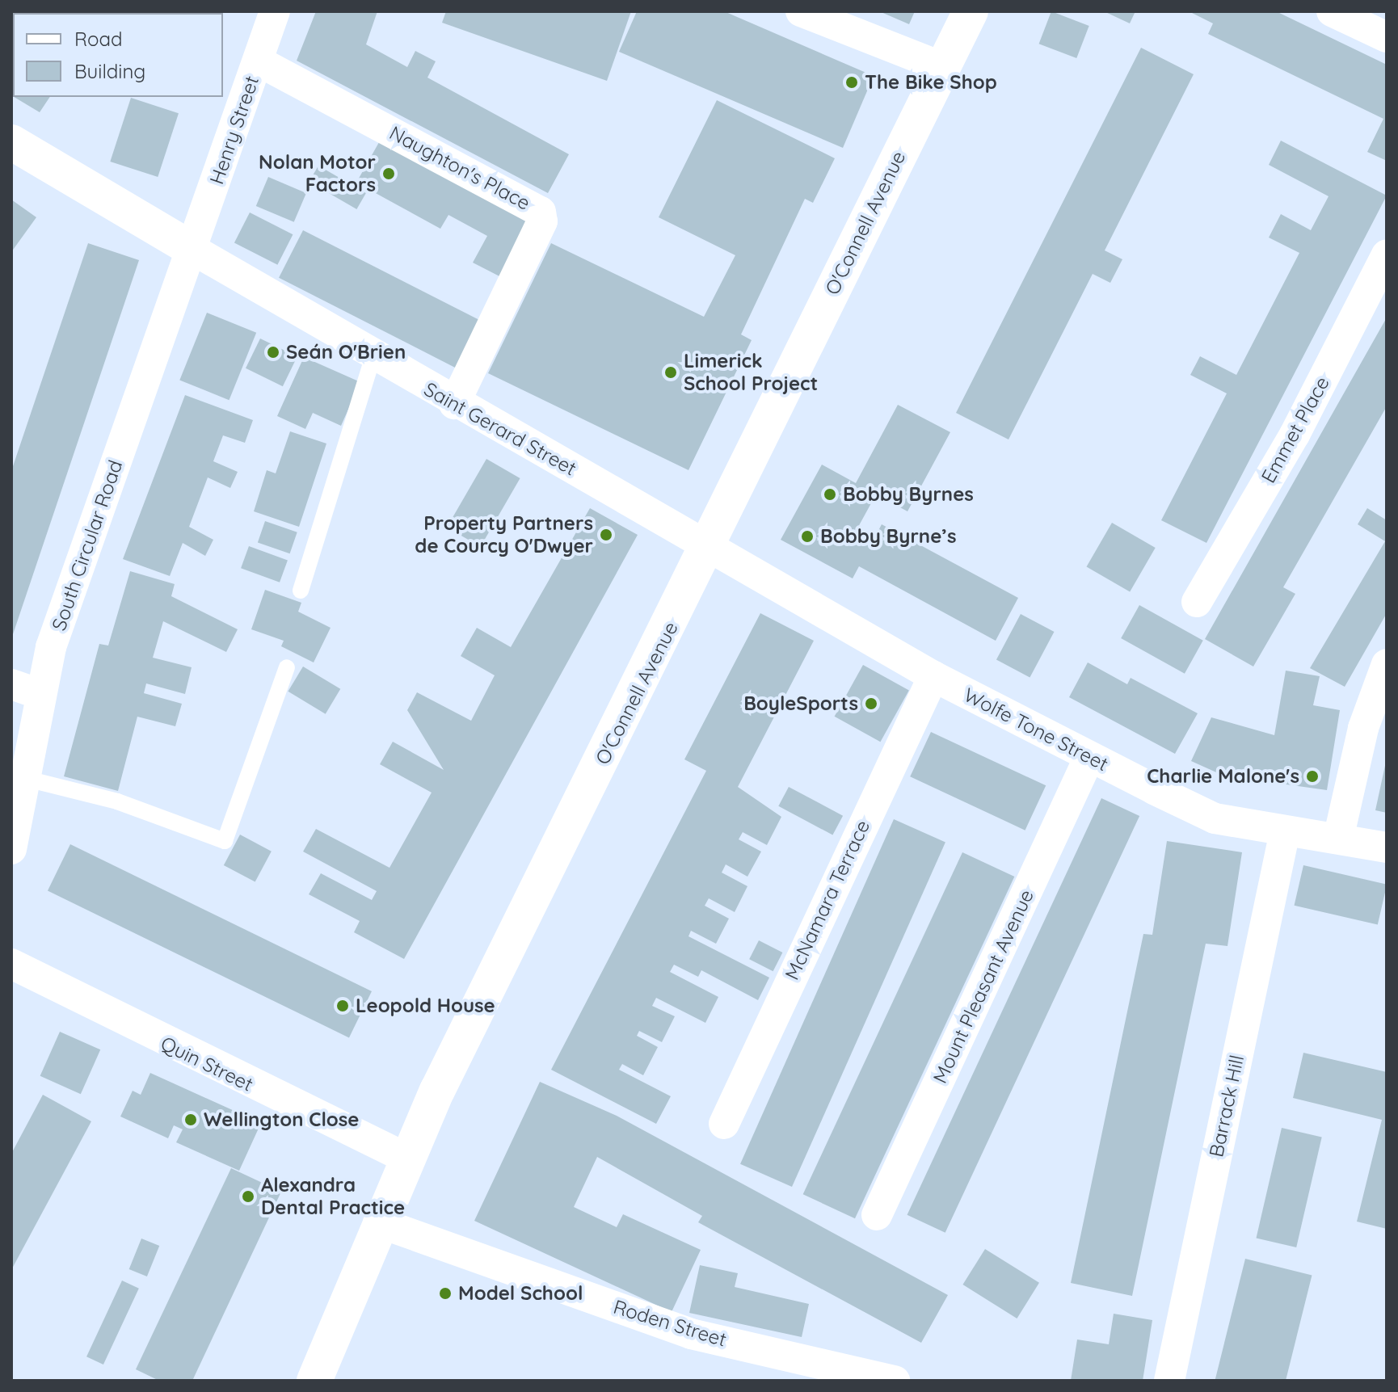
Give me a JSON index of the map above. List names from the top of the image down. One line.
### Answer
{"streets":{"main road":["O'Connell Avenue"],"street":["Henry Street","Naughton's Place","Saint Gerard Street","Emmet Place","South Circular Road","Wolfe Tone Street","McNamara Terrace","Mount Pleasant Avenue","Quin Street","Barrack Hill","Roden Street"]},"crossings":[["Henry Street","Naughton's Place"],["Henry Street","Saint Gerard Street"],["Henry Street","South Circular Road"],["Naughton's Place","Saint Gerard Street"],["O'Connell Avenue","Saint Gerard Street"],["O'Connell Avenue","Wolfe Tone Street"],["O'Connell Avenue","Quin Street"],["O'Connell Avenue","Roden Street"],["Saint Gerard Street","South Circular Road"],["Saint Gerard Street","Wolfe Tone Street"],["Wolfe Tone Street","McNamara Terrace"],["Wolfe Tone Street","Mount Pleasant Avenue"],["Wolfe Tone Street","Barrack Hill"]],"places":["The Bike Shop","Nolan Motor Factors","Seán O'Brien","Limerick School Project","Bobby Byrnes","Property Partners de Courcy O'Dwyer","Bobby Byrne’s","BoyleSports","Charlie Malone's","Leopold House","Wellington Close","Alexandra Dental Practice","Model School"],"legend":["Road","Building"]}
